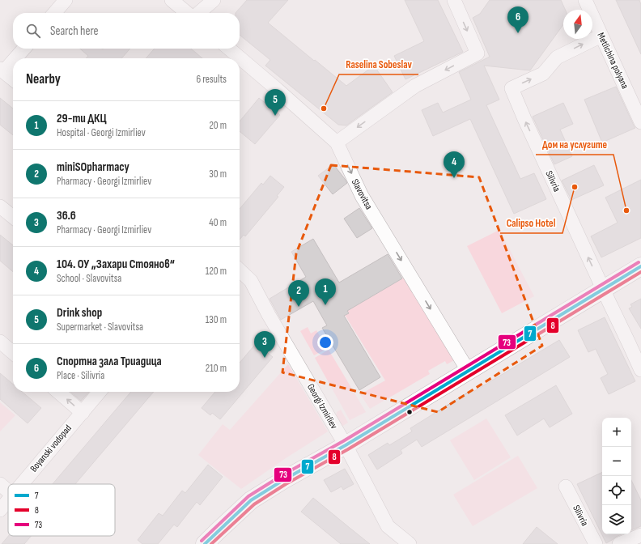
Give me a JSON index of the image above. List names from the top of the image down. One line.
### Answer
{"streets":{"street":["Metlichina polyana","Silivria","Slavovitsa","Georgi Izmirliev","Boyanski vodopad"]},"crossings":[["Metlichina polyana","Silivria"]],"one_way":["Slavovitsa"],"places":["Raselina Sobeslav","Calipso Hotel","Дом на услугите"],"lines":["transit line 73","transit line 7","transit line 8"],"legend":["7","8","73"],"north":"top","page":{"pins":["6","5","4","1","2","3"],"search":"Search here","heading":["Nearby","6 results"],"list":[{"mark":"1","name":"29-ти ДКЦ","note":"Hospital · Georgi Izmirliev","value":"20 m"},{"mark":"2","name":"miniSOpharmacy","note":"Pharmacy · Georgi Izmirliev","value":"30 m"},{"mark":"3","name":"36.6","note":"Pharmacy · Georgi Izmirliev","value":"40 m"},{"mark":"4","name":"104. ОУ „Захари Стоянов“","note":"School · Slavovitsa","value":"120 m"},{"mark":"5","name":"Drink shop","note":"Supermarket · Slavovitsa","value":"130 m"},{"mark":"6","name":"Спортна зала Триадица","note":"Place · Silivria","value":"210 m"}],"map_buttons":["+","−"]}}
